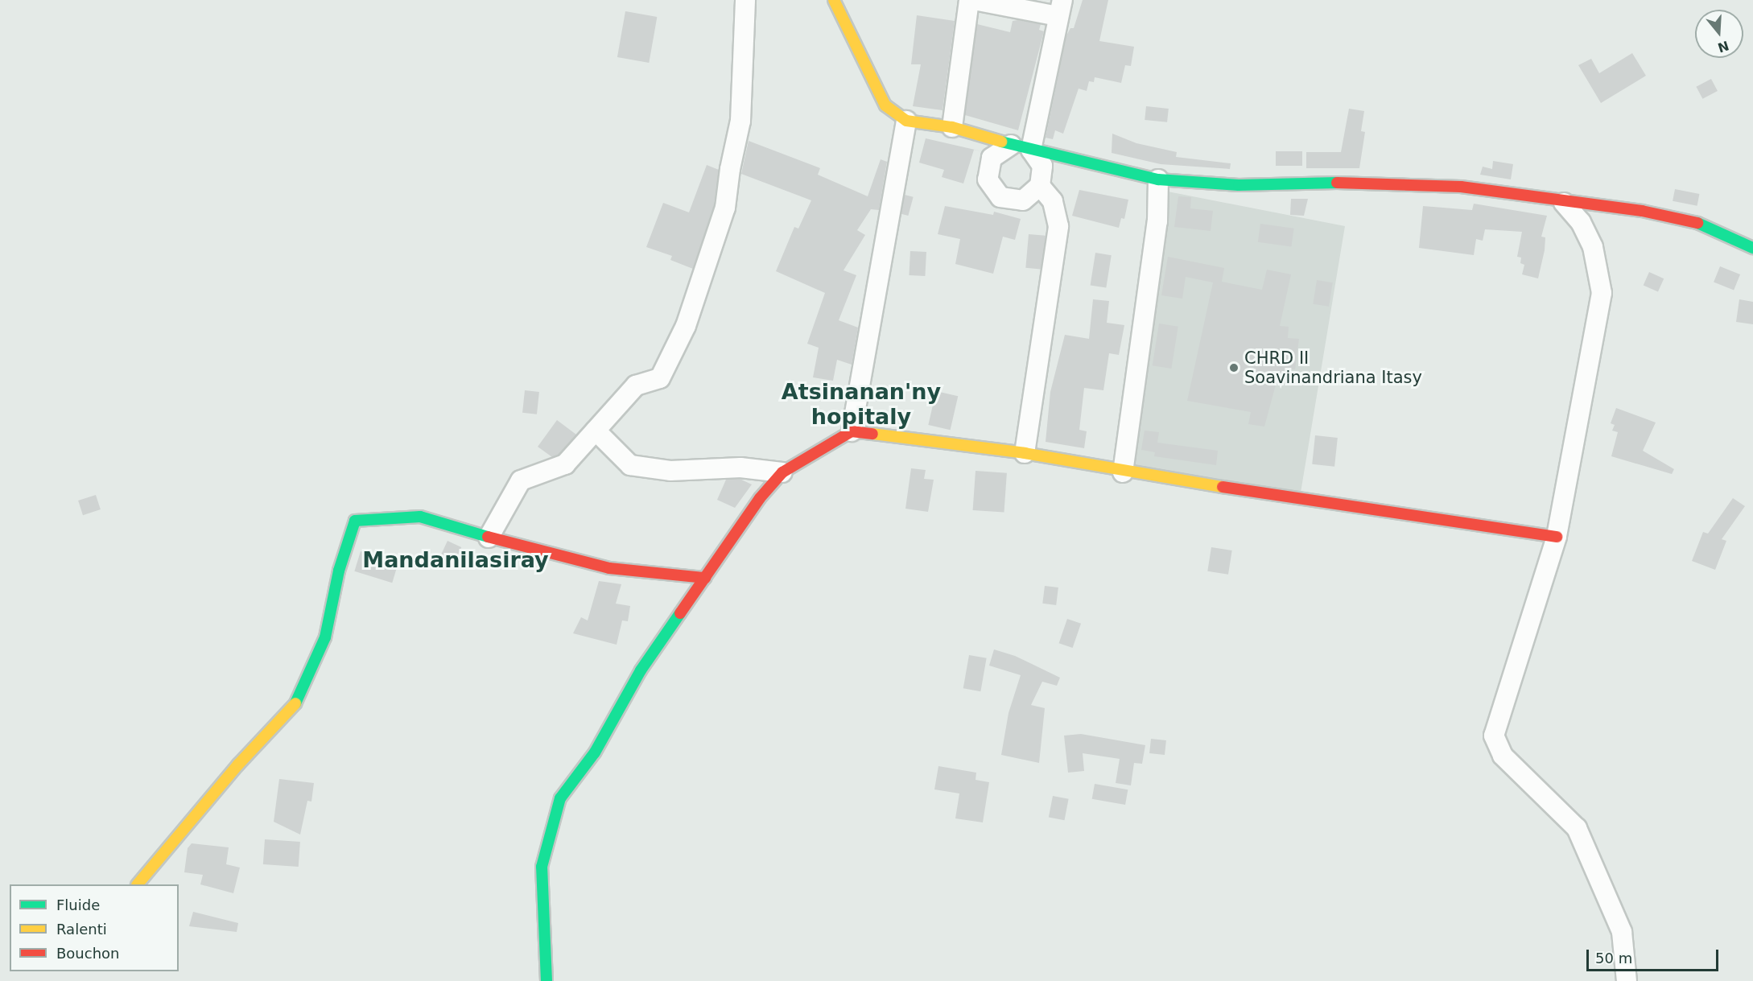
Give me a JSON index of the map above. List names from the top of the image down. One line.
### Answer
{"districts":["Atsinanan'ny hopitaly","Mandanilasiray"],"places":["CHRD II Soavinandriana Itasy"],"legend":["Fluide","Ralenti","Bouchon"],"scale_bar":"50 m","north":"bottom"}
